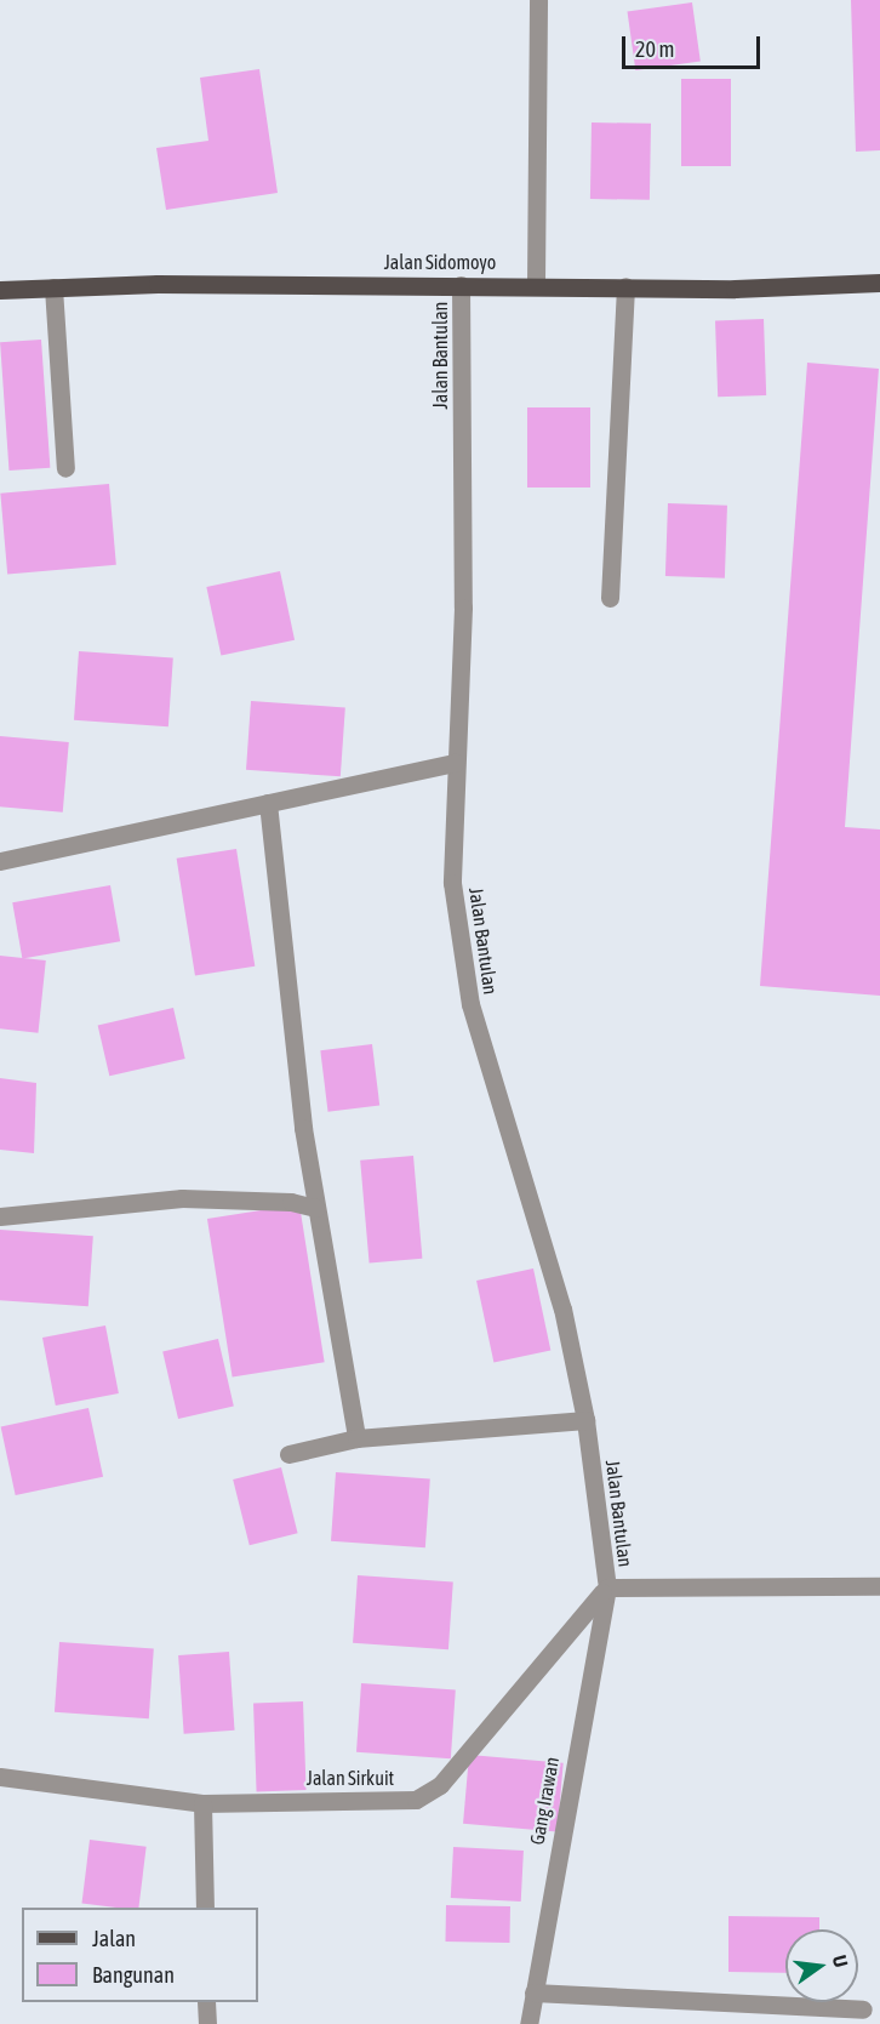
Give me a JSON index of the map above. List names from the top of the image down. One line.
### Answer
{"streets":{"main road":["Jalan Sidomoyo"],"street":["Jalan Bantulan","Jalan Sirkuit","Gang Irawan"]},"crossings":[["Jalan Sidomoyo","Jalan Bantulan"],["Jalan Bantulan","Jalan Sirkuit"],["Jalan Bantulan","Gang Irawan"],["Jalan Sirkuit","Gang Irawan"]],"legend":["Jalan","Bangunan"],"scale_bar":"20 m","north":"right"}
